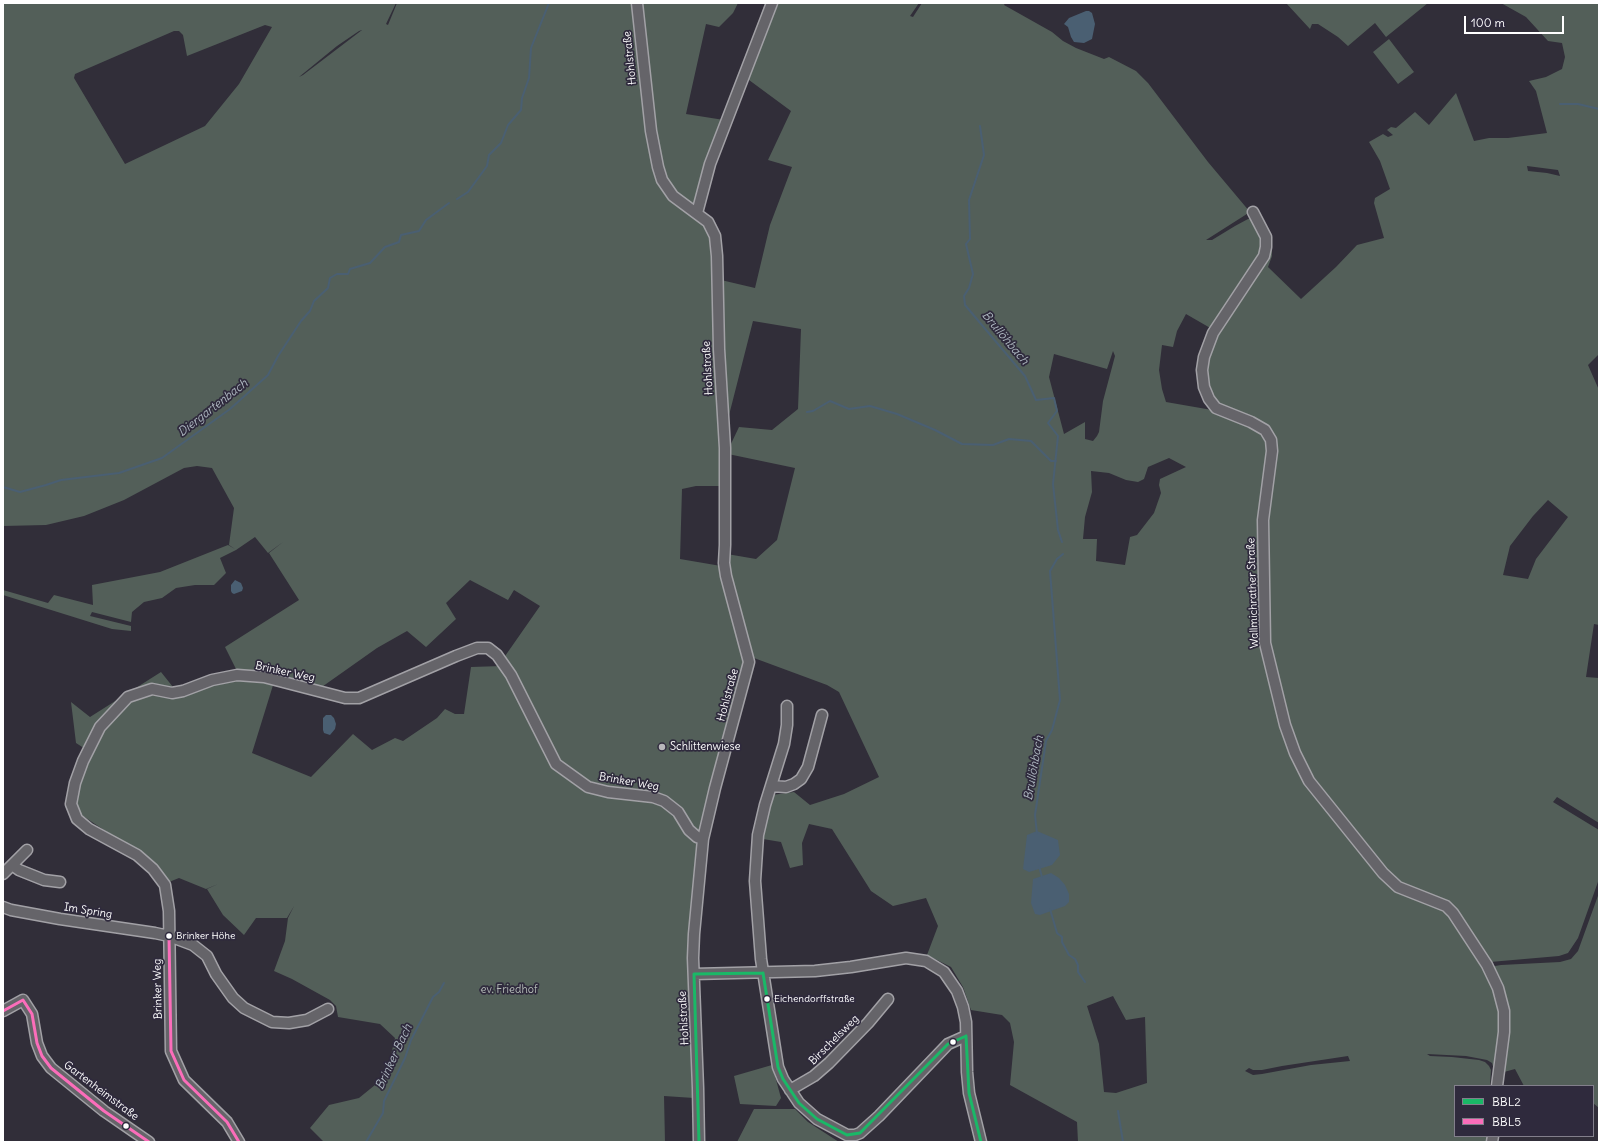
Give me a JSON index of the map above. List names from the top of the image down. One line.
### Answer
{"streets":{"street":["Hohlstraße","Wallmichrather Straße","Brinker Weg","Im Spring","Birschelsweg","Gartenheimstraße"]},"crossings":[["Hohlstraße","Brinker Weg"],["Brinker Weg","Im Spring"]],"water":["Brullöhbach","Diergartenbach","Brinker Bach"],"parks":["ev. Friedhof"],"places":["Schlittenwiese","Brinker Höhe","Eichendorffstraße"],"lines":["transit line BBL5","transit line BBL2"],"legend":["BBL2","BBL5"],"scale_bar":"100 m"}
